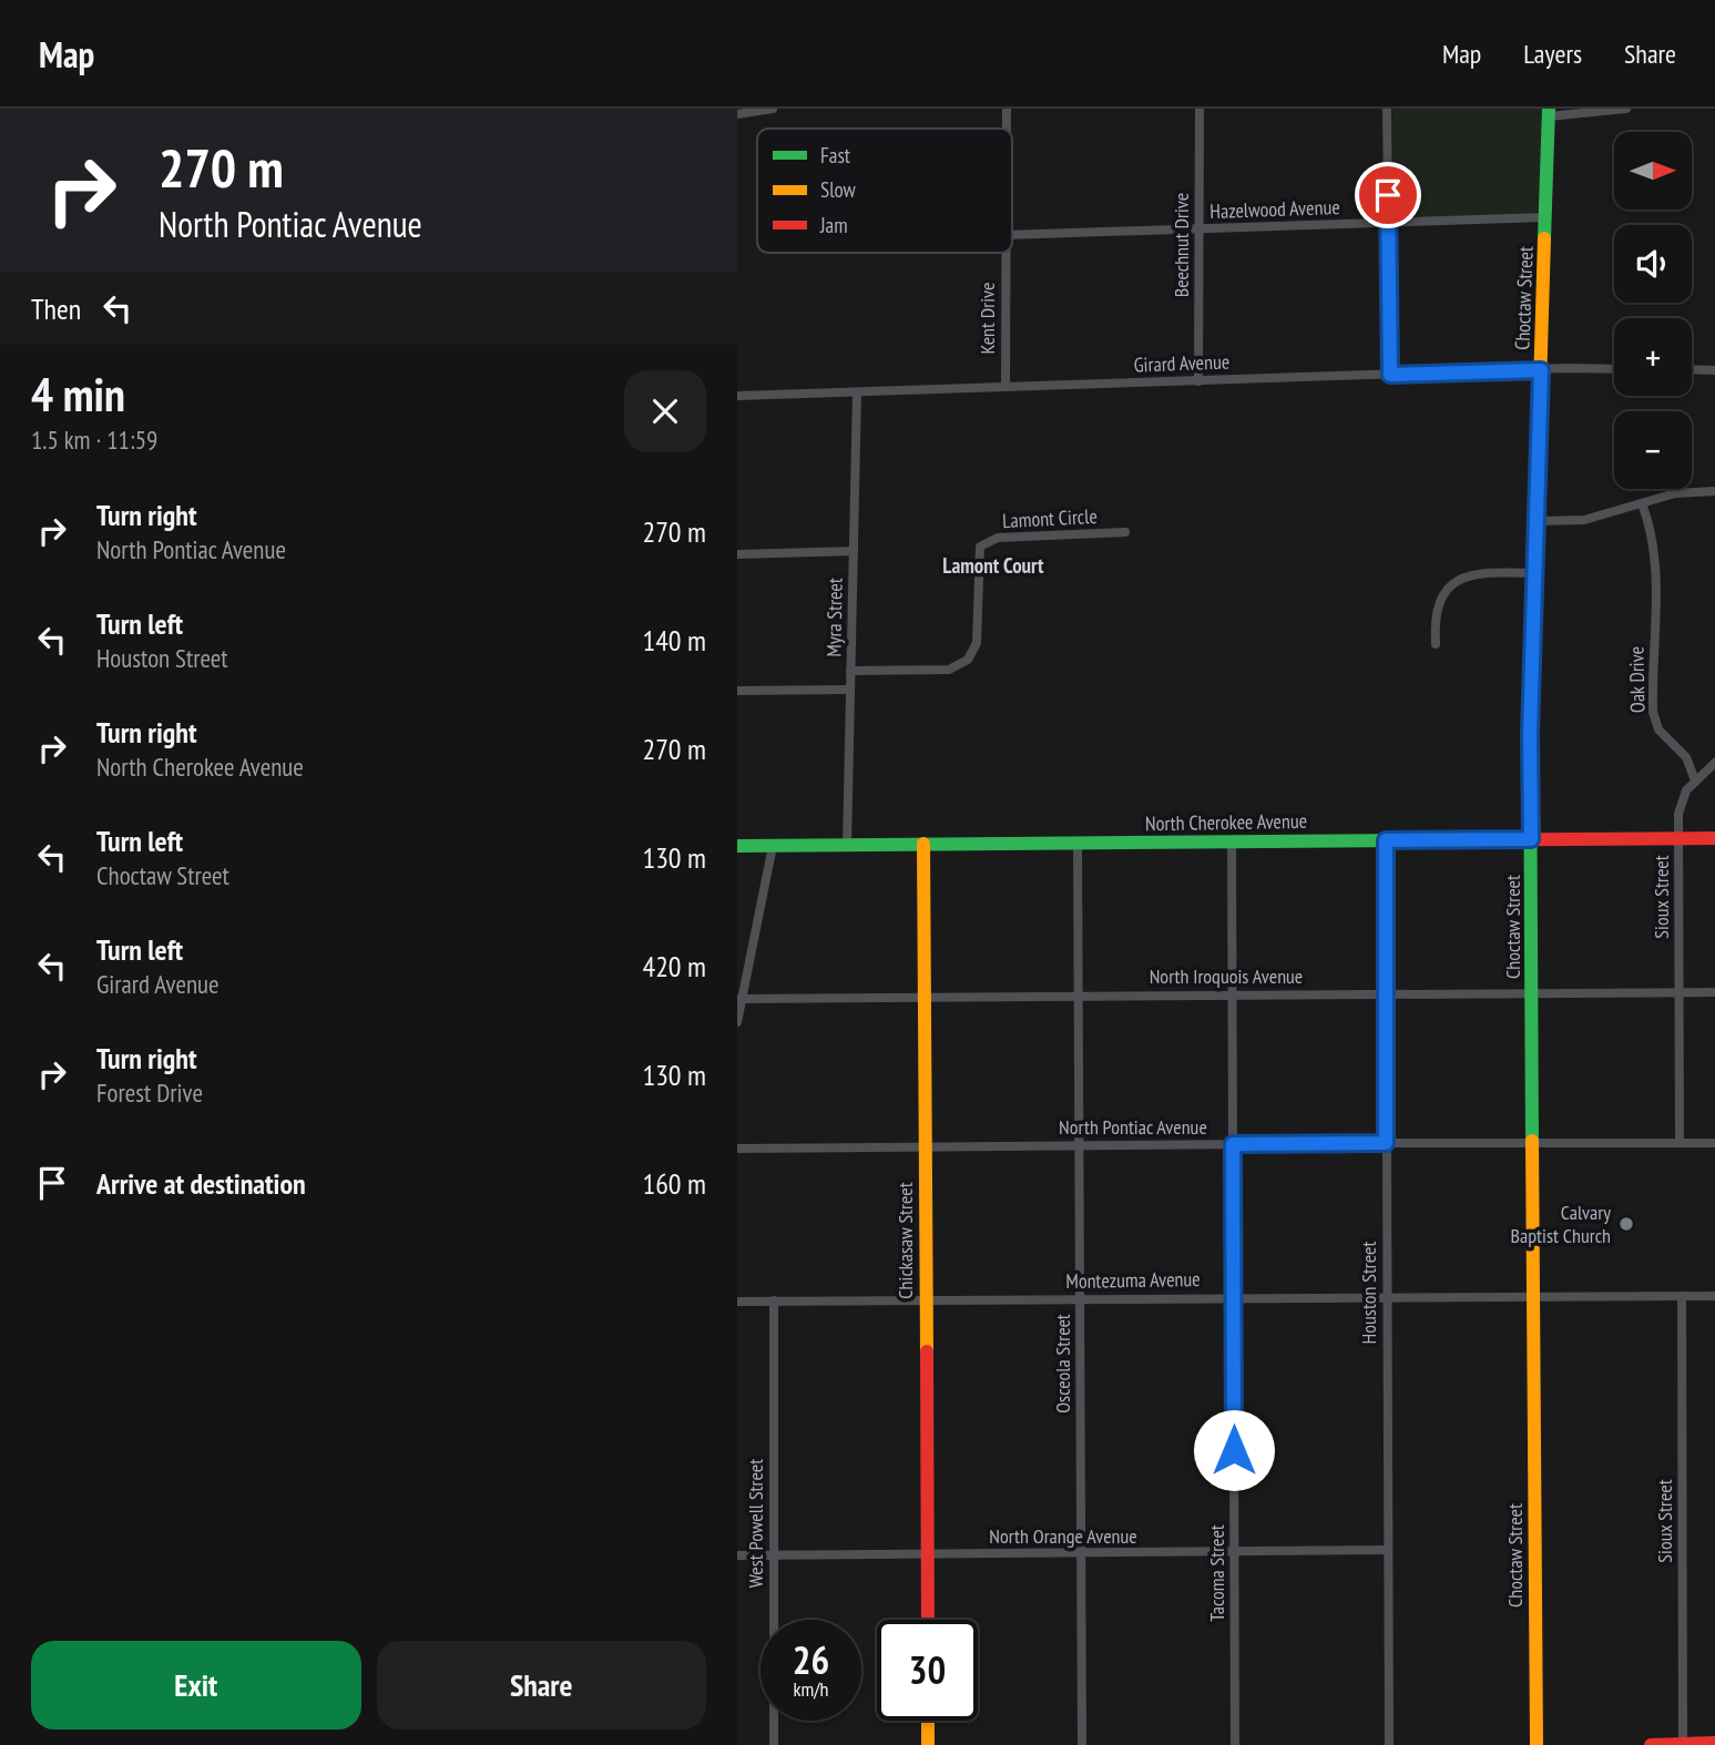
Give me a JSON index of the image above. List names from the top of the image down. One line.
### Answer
{"streets":{"street":["Hazelwood Avenue","Beechnut Drive","Choctaw Street","Kent Drive","Girard Avenue","Lamont Circle","Myra Street","Oak Drive","North Cherokee Avenue","Sioux Street","North Iroquois Avenue","North Pontiac Avenue","Chickasaw Street","Montezuma Avenue","Houston Street","Osceola Street","West Powell Street","North Orange Avenue","Tacoma Street"]},"crossings":[["Hazelwood Avenue","Beechnut Drive"],["Hazelwood Avenue","Choctaw Street"],["Beechnut Drive","Girard Avenue"],["Choctaw Street","Girard Avenue"],["Choctaw Street","North Cherokee Avenue"],["Choctaw Street","North Iroquois Avenue"],["Choctaw Street","North Pontiac Avenue"],["Choctaw Street","Montezuma Avenue"],["Kent Drive","Girard Avenue"],["Girard Avenue","Myra Street"],["Lamont Circle","Myra Street"],["Myra Street","North Cherokee Avenue"],["North Cherokee Avenue","Sioux Street"],["North Cherokee Avenue","Chickasaw Street"],["North Cherokee Avenue","Houston Street"],["North Cherokee Avenue","Osceola Street"],["North Cherokee Avenue","Tacoma Street"],["Sioux Street","North Iroquois Avenue"],["Sioux Street","North Pontiac Avenue"],["Sioux Street","Montezuma Avenue"],["North Iroquois Avenue","Chickasaw Street"],["North Iroquois Avenue","Houston Street"],["North Iroquois Avenue","Osceola Street"],["North Iroquois Avenue","Tacoma Street"],["North Pontiac Avenue","Chickasaw Street"],["North Pontiac Avenue","Houston Street"],["North Pontiac Avenue","Osceola Street"],["North Pontiac Avenue","Tacoma Street"],["Chickasaw Street","Montezuma Avenue"],["Chickasaw Street","North Orange Avenue"],["Montezuma Avenue","Houston Street"],["Montezuma Avenue","Osceola Street"],["Montezuma Avenue","West Powell Street"],["Montezuma Avenue","Tacoma Street"],["Houston Street","North Orange Avenue"],["Osceola Street","North Orange Avenue"],["West Powell Street","North Orange Avenue"],["North Orange Avenue","Tacoma Street"]],"districts":["Lamont Court"],"places":["Calvary Baptist Church"],"legend":["Fast","Slow","Jam"],"north":"right","page":{"header":"Map","nav":["Map","Layers","Share"],"turn":["270 m","North Pontiac Avenue"],"map_buttons":["+","−"],"then":"Then","heading":["4 min","1.5 km · 11:59"],"list":[{"name":"Turn right","note":"North Pontiac Avenue","value":"270 m"},{"name":"Turn left","note":"Houston Street","value":"140 m"},{"name":"Turn right","note":"North Cherokee Avenue","value":"270 m"},{"name":"Turn left","note":"Choctaw Street","value":"130 m"},{"name":"Turn left","note":"Girard Avenue","value":"420 m"},{"name":"Turn right","note":"Forest Drive","value":"130 m"},{"name":"Arrive at destination","value":"160 m"}],"speed":"26 km/h","limit":"30","buttons":["Exit","Share"]}}
